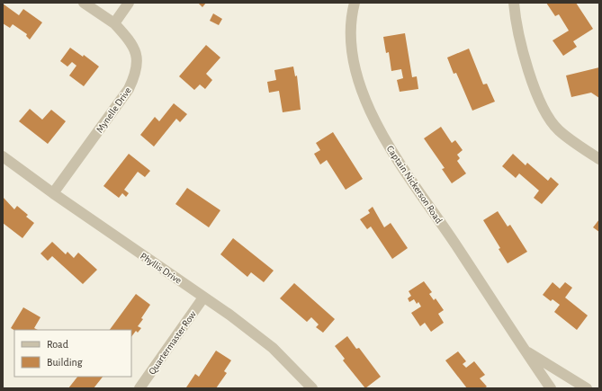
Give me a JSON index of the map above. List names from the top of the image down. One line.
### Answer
{"streets":{"street":["Mynelle Drive","Captain Nickerson Road","Phyllis Drive","Quartermaster Row"]},"crossings":[["Mynelle Drive","Phyllis Drive"],["Phyllis Drive","Quartermaster Row"]],"legend":["Road","Building"]}
